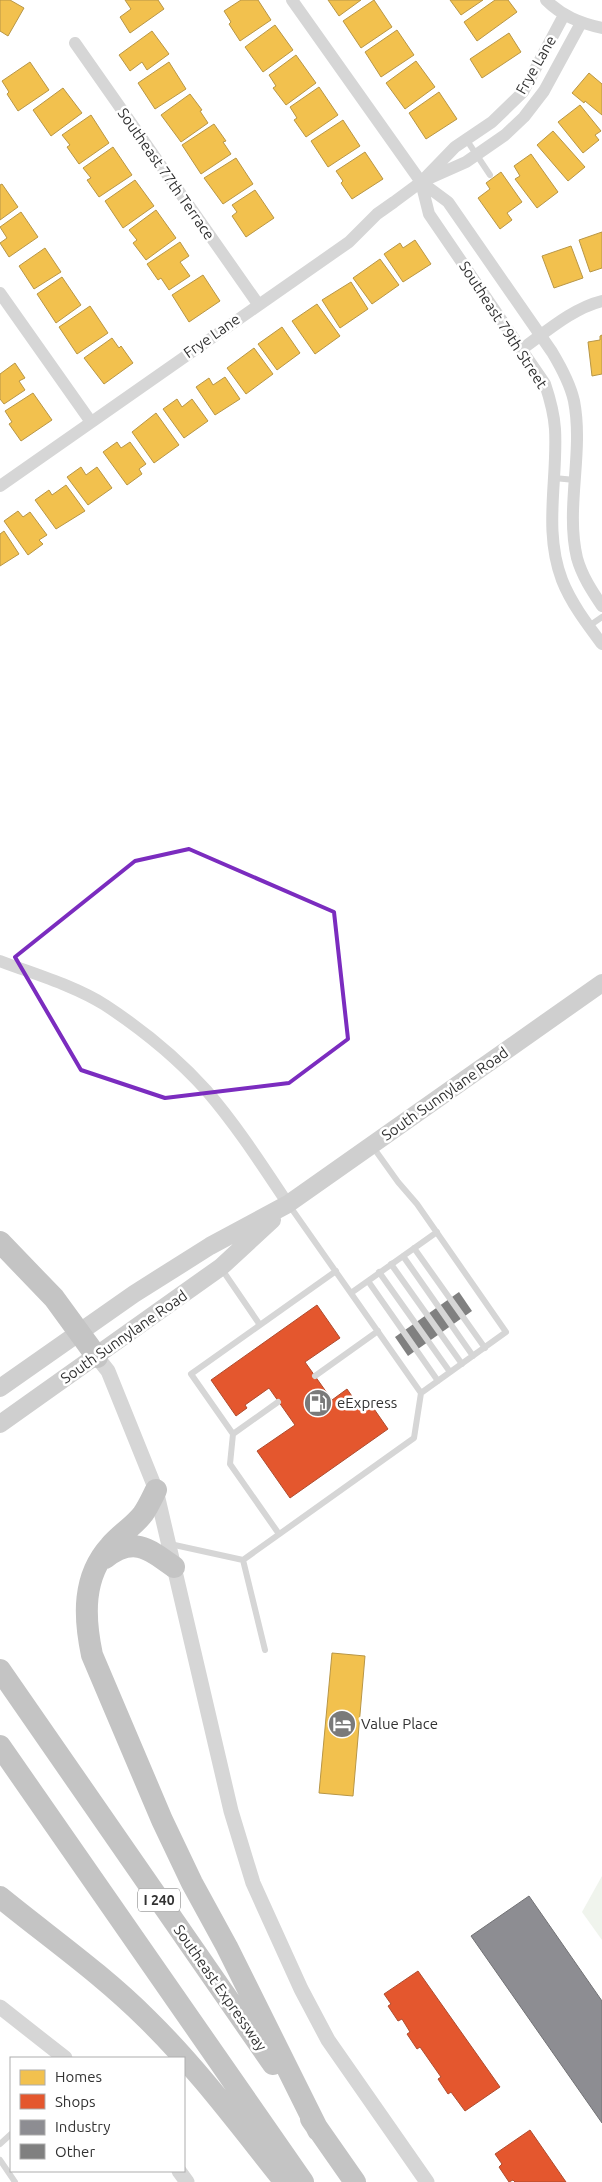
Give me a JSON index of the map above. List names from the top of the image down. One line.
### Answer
{"streets":{"highway":["I 240","Southeast Expressway"],"main road":["South Sunnylane Road"],"street":["Frye Lane","Southeast 77th Terrace","Southeast 79th Street"]},"crossings":[["Frye Lane","Southeast 77th Terrace"],["Frye Lane","Southeast 79th Street"]],"places":{"fuel station":["eExpress"],"hotel":["Value Place"]},"legend":["Homes","Shops","Industry","Other"]}
